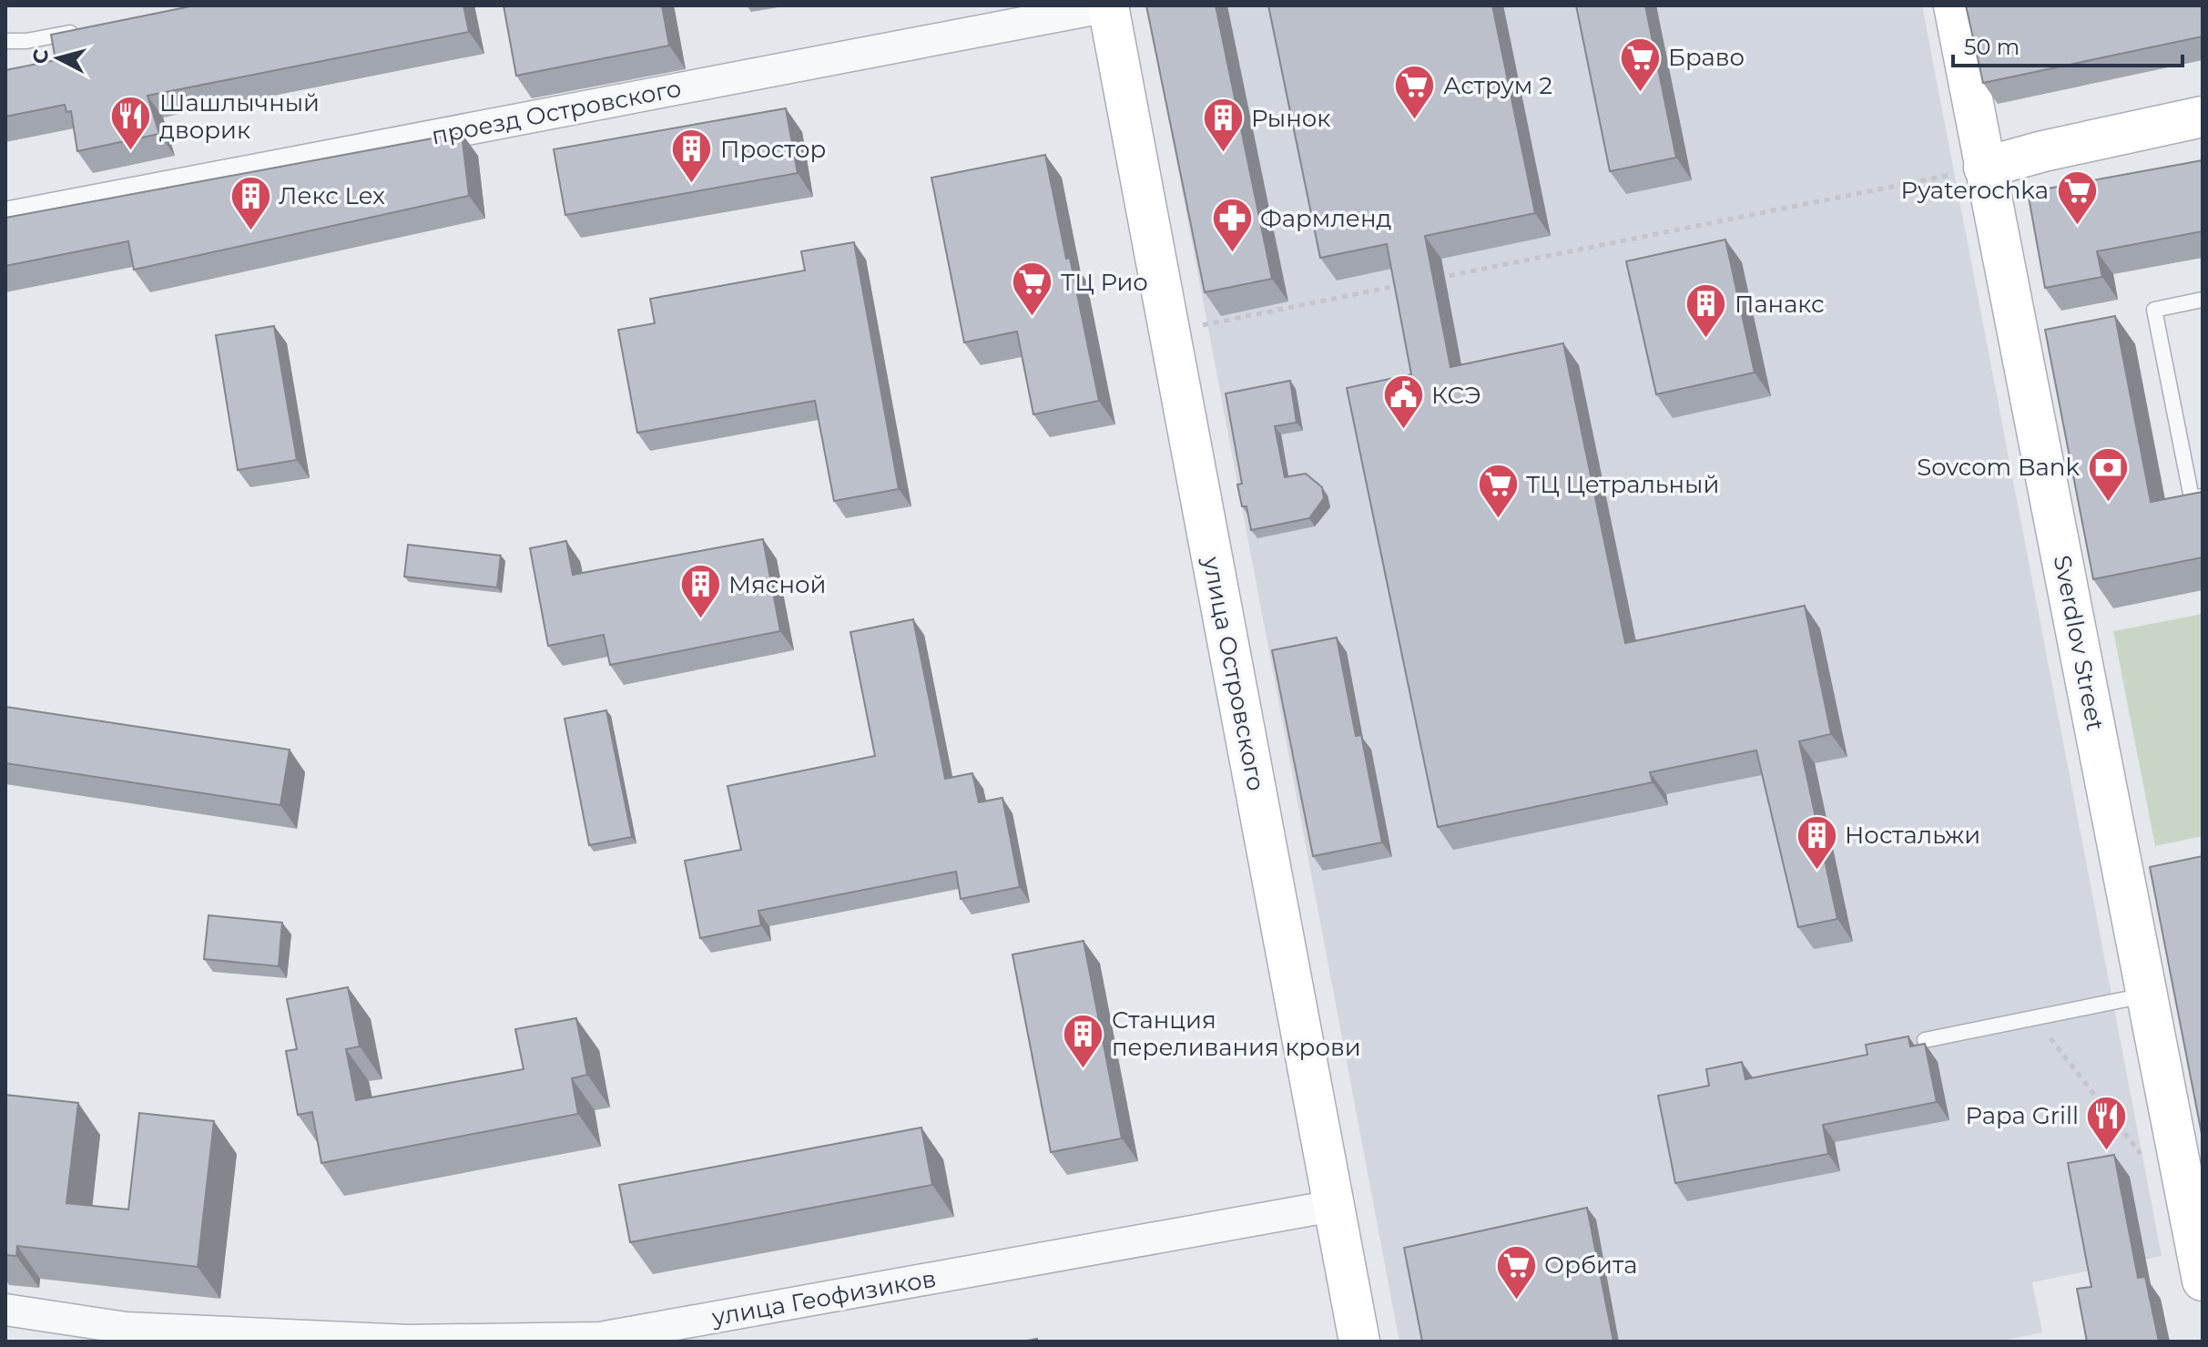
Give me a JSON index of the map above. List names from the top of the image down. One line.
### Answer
{"streets":{"street":["проезд Островского","Sverdlov Street","улица Островского","улица Геофизиков"]},"crossings":[["проезд Островского","улица Островского"],["улица Островского","улица Геофизиков"]],"places":{"supermarket":["Браво","Аструм 2","Pyaterochka","ТЦ Рио","ТЦ Цетральный","Орбита"],"restaurant":["Шашлычный дворик","Papa Grill"],"building":["Рынок","Простор","Лекс Lex","Панакс","Мясной","Ностальжи","Станция переливания крови"],"pharmacy":["Фармленд"],"public building":["КСЭ"],"bank":["Sovcom Bank"]},"scale_bar":"50 m","north":"left"}
